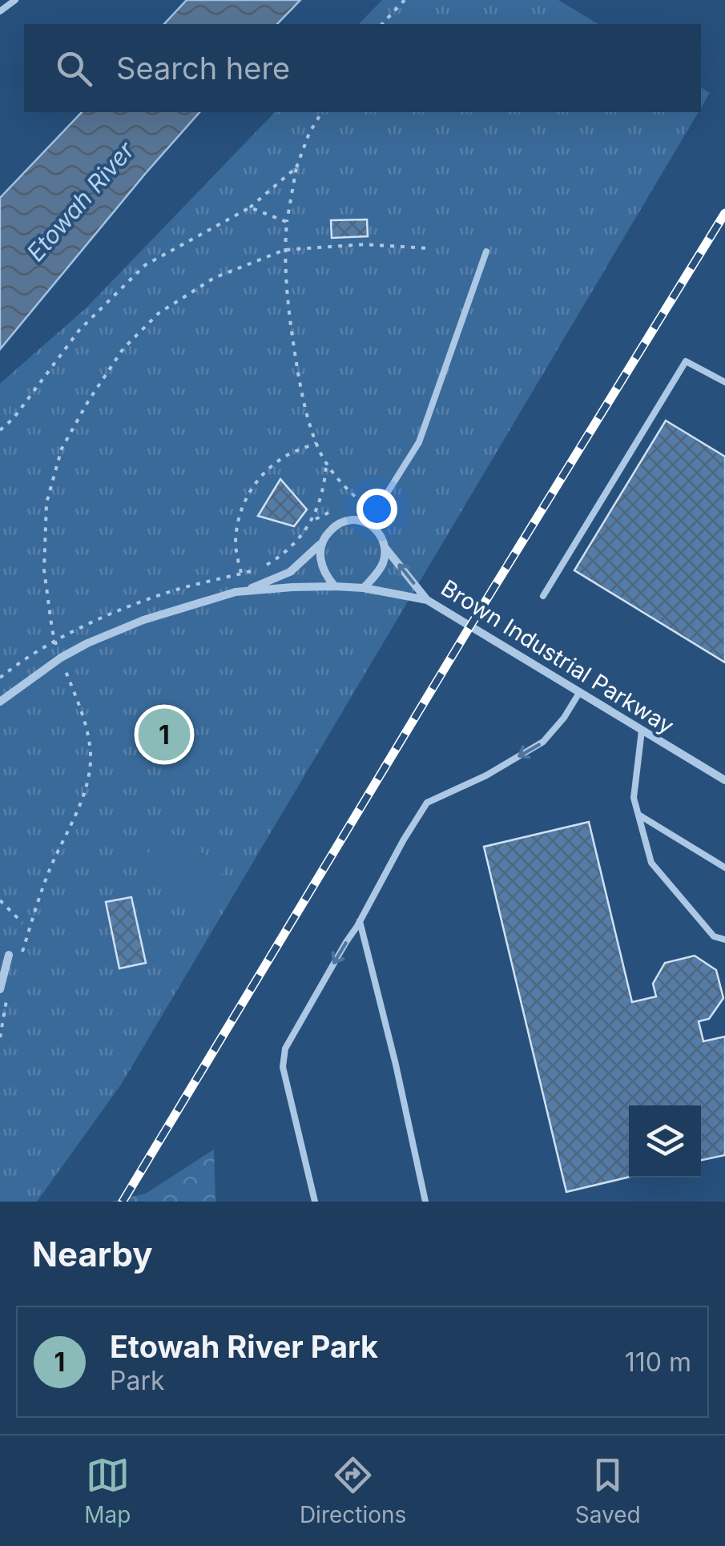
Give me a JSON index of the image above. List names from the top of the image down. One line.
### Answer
{"streets":{"street":["Brown Industrial Parkway"]},"water":["Etowah River"],"page":{"search":"Search here","pins":"1","heading":"Nearby","list":[{"mark":"1","name":"Etowah River Park","note":"Park","value":"110 m"}],"nav":["Map","Directions","Saved"]}}
